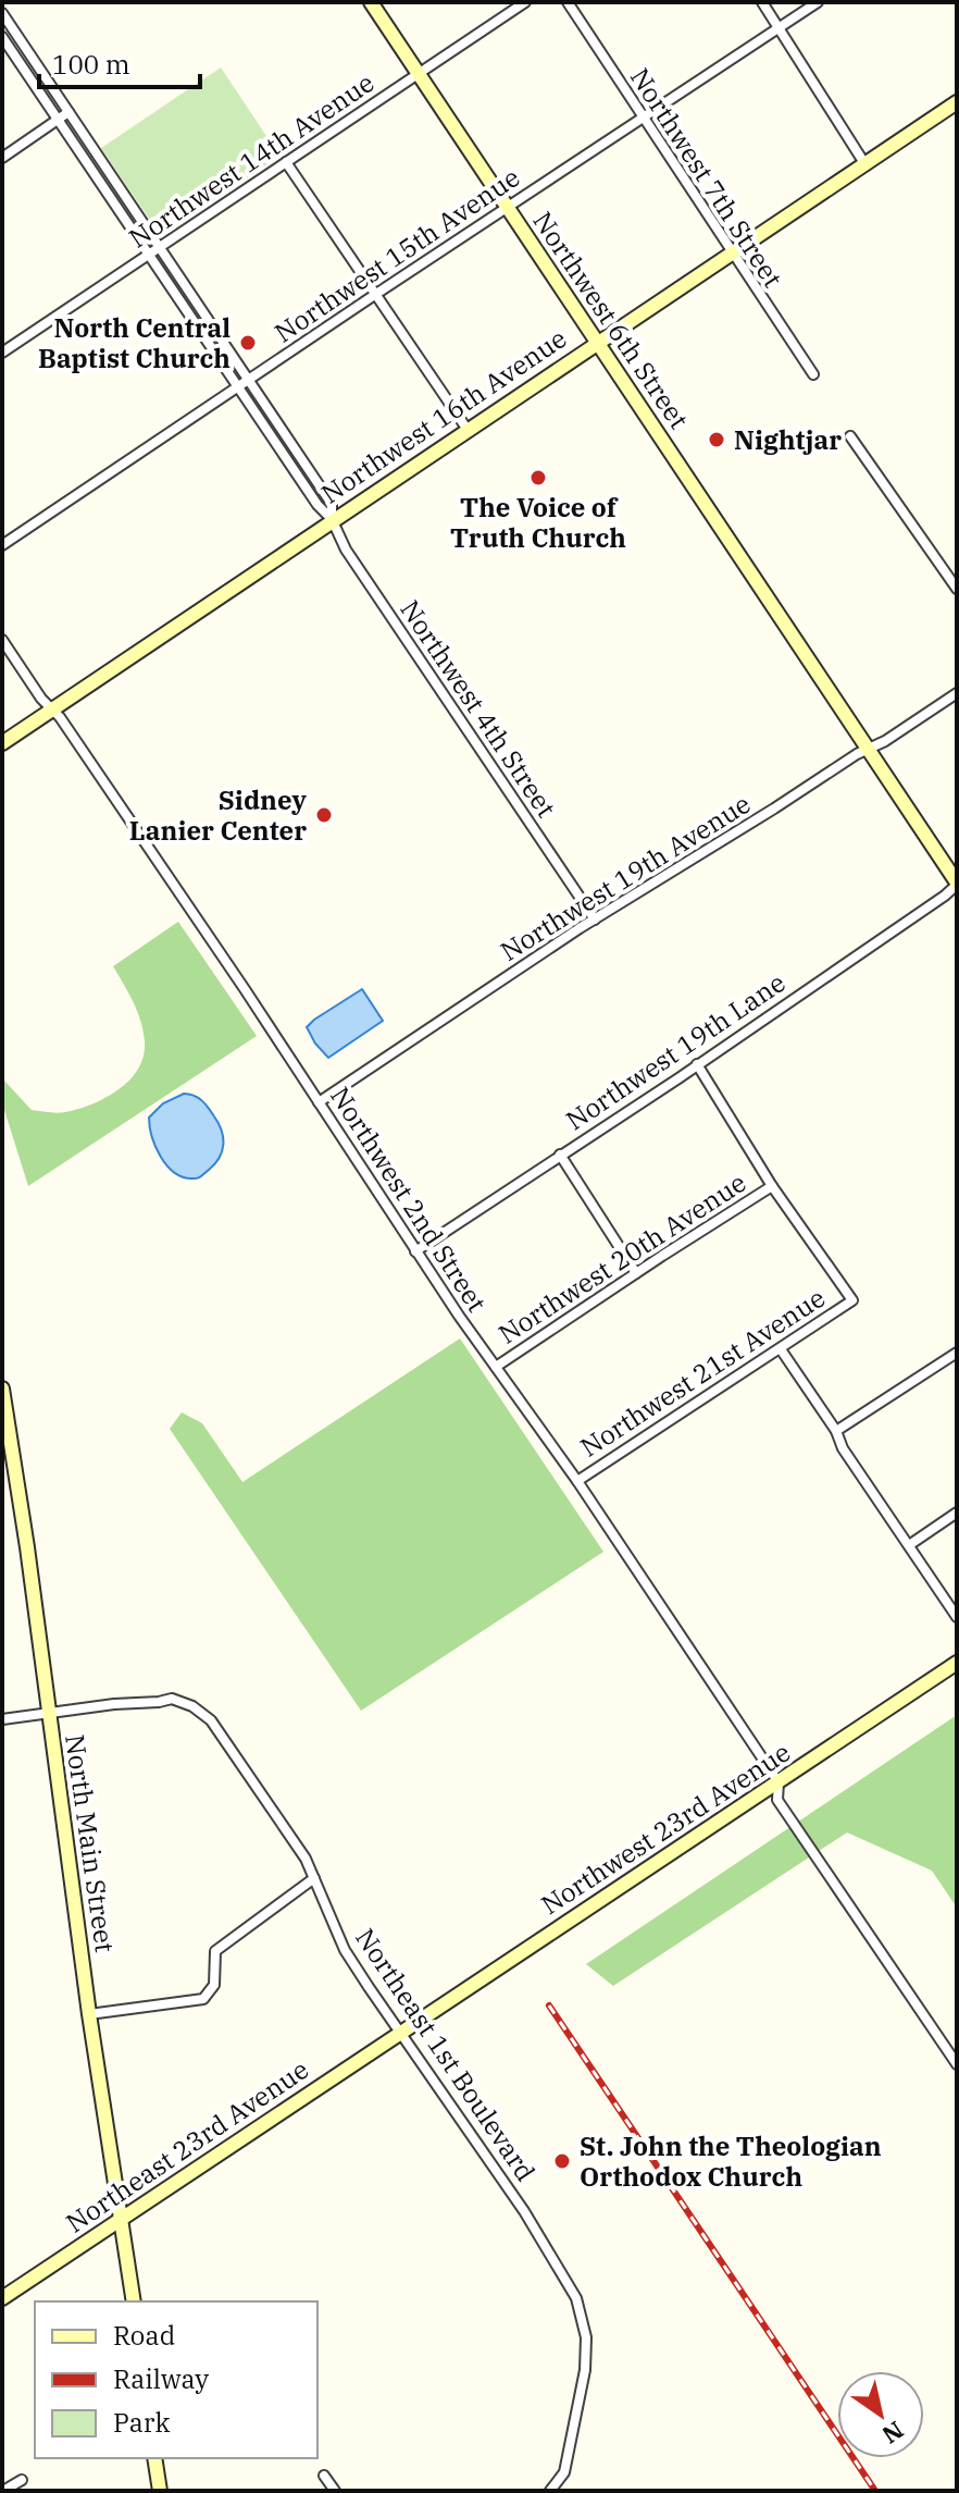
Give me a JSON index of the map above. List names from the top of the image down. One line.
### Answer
{"streets":{"main road":["Northwest 6th Street","Northwest 16th Avenue","Northwest 23rd Avenue","North Main Street","Northeast 23rd Avenue"],"street":["Northwest 14th Avenue","Northwest 7th Street","Northwest 15th Avenue","Northwest 4th Street","Northwest 19th Avenue","Northwest 19th Lane","Northwest 2nd Street","Northwest 20th Avenue","Northwest 21st Avenue","Northeast 1st Boulevard"]},"crossings":[["Northwest 14th Avenue","Northwest 6th Street"],["Northwest 14th Avenue","Northwest 4th Street"],["Northwest 7th Street","Northwest 15th Avenue"],["Northwest 7th Street","Northwest 16th Avenue"],["Northwest 15th Avenue","Northwest 6th Street"],["Northwest 15th Avenue","Northwest 4th Street"],["Northwest 6th Street","Northwest 16th Avenue"],["Northwest 6th Street","Northwest 19th Avenue"],["Northwest 6th Street","Northwest 19th Lane"],["Northwest 16th Avenue","Northwest 4th Street"],["Northwest 16th Avenue","Northwest 2nd Street"],["Northwest 4th Street","Northwest 19th Avenue"],["Northwest 19th Avenue","Northwest 2nd Street"],["Northwest 19th Lane","Northwest 2nd Street"],["Northwest 2nd Street","Northwest 20th Avenue"],["Northwest 2nd Street","Northwest 21st Avenue"],["Northwest 2nd Street","Northwest 23rd Avenue"],["Northwest 20th Avenue","Northwest 21st Avenue"],["Northwest 23rd Avenue","Northeast 1st Boulevard"],["Northwest 23rd Avenue","Northeast 23rd Avenue"],["North Main Street","Northeast 1st Boulevard"],["North Main Street","Northeast 23rd Avenue"],["Northeast 1st Boulevard","Northeast 23rd Avenue"]],"places":["North Central Baptist Church","Nightjar","The Voice of Truth Church","Sidney Lanier Center","St. John the Theologian Orthodox Church"],"legend":["Road","Railway","Park"],"scale_bar":"100 m","north":"bottom right"}
